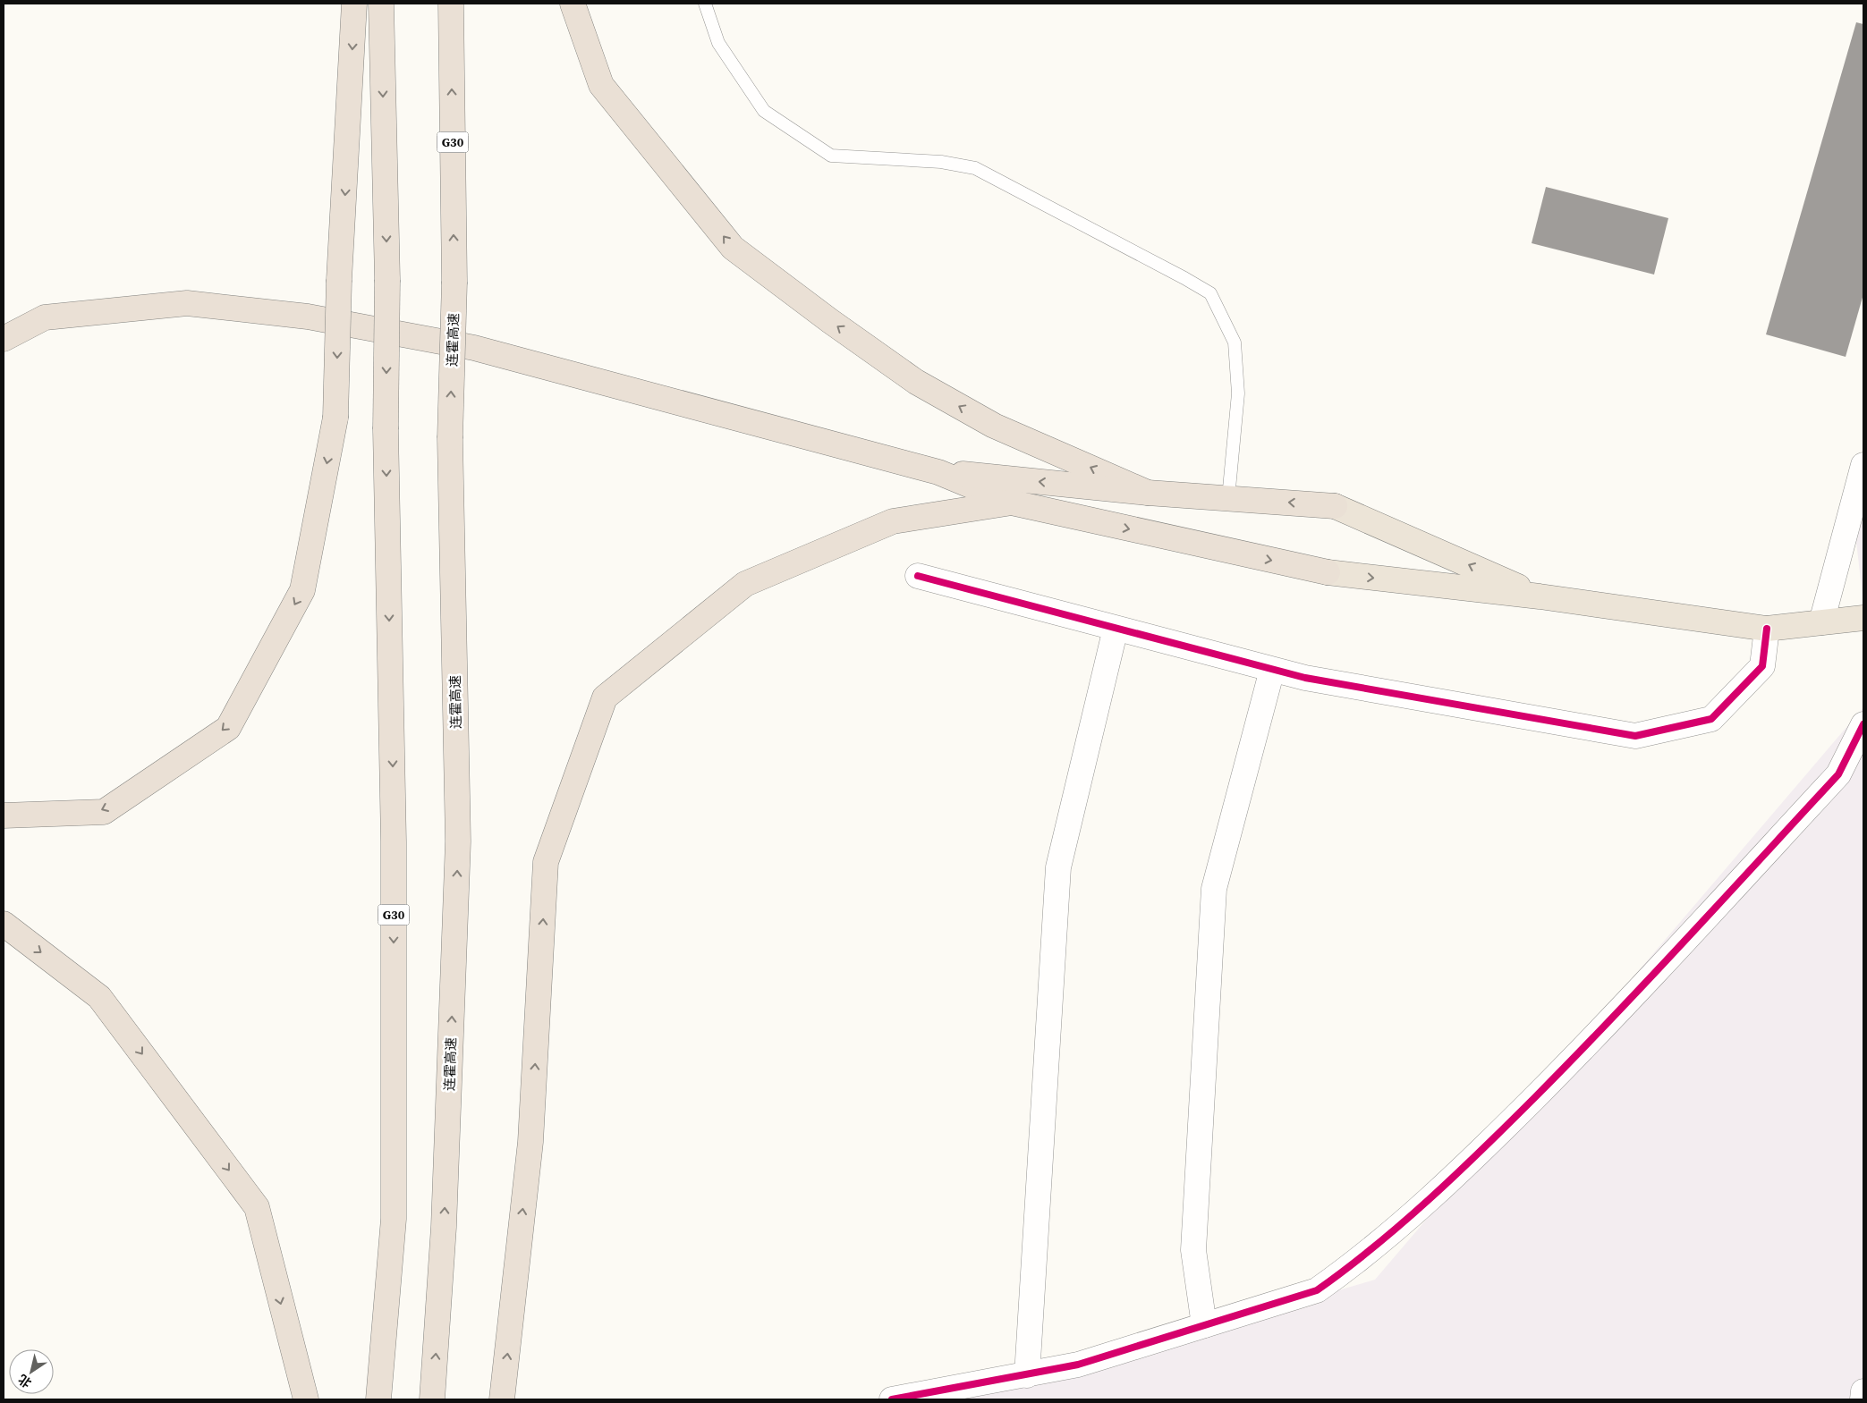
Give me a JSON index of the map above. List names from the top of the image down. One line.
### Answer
{"streets":{"highway":["G30","连霍高速"]},"north":"bottom left"}
